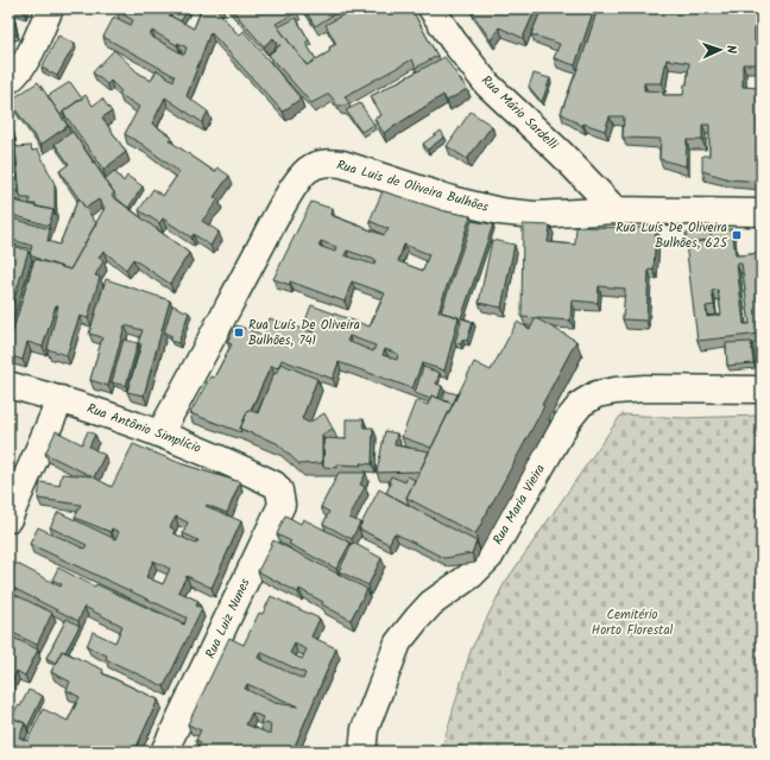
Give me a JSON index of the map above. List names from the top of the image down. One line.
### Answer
{"streets":{"street":["Rua Mário Sardelli","Rua Luis de Oliveira Bulhões","Rua Antônio Simplício","Rua Maria Vieira","Rua Luiz Nunes"]},"crossings":[["Rua Mário Sardelli","Rua Luis de Oliveira Bulhões"],["Rua Luis de Oliveira Bulhões","Rua Antônio Simplício"],["Rua Antônio Simplício","Rua Luiz Nunes"]],"parks":["Cemitério Horto Florestal"],"places":{"transit":["Rua Luís De Oliveira Bulhões, 625","Rua Luís De Oliveira Bulhões, 741"]},"north":"right"}
